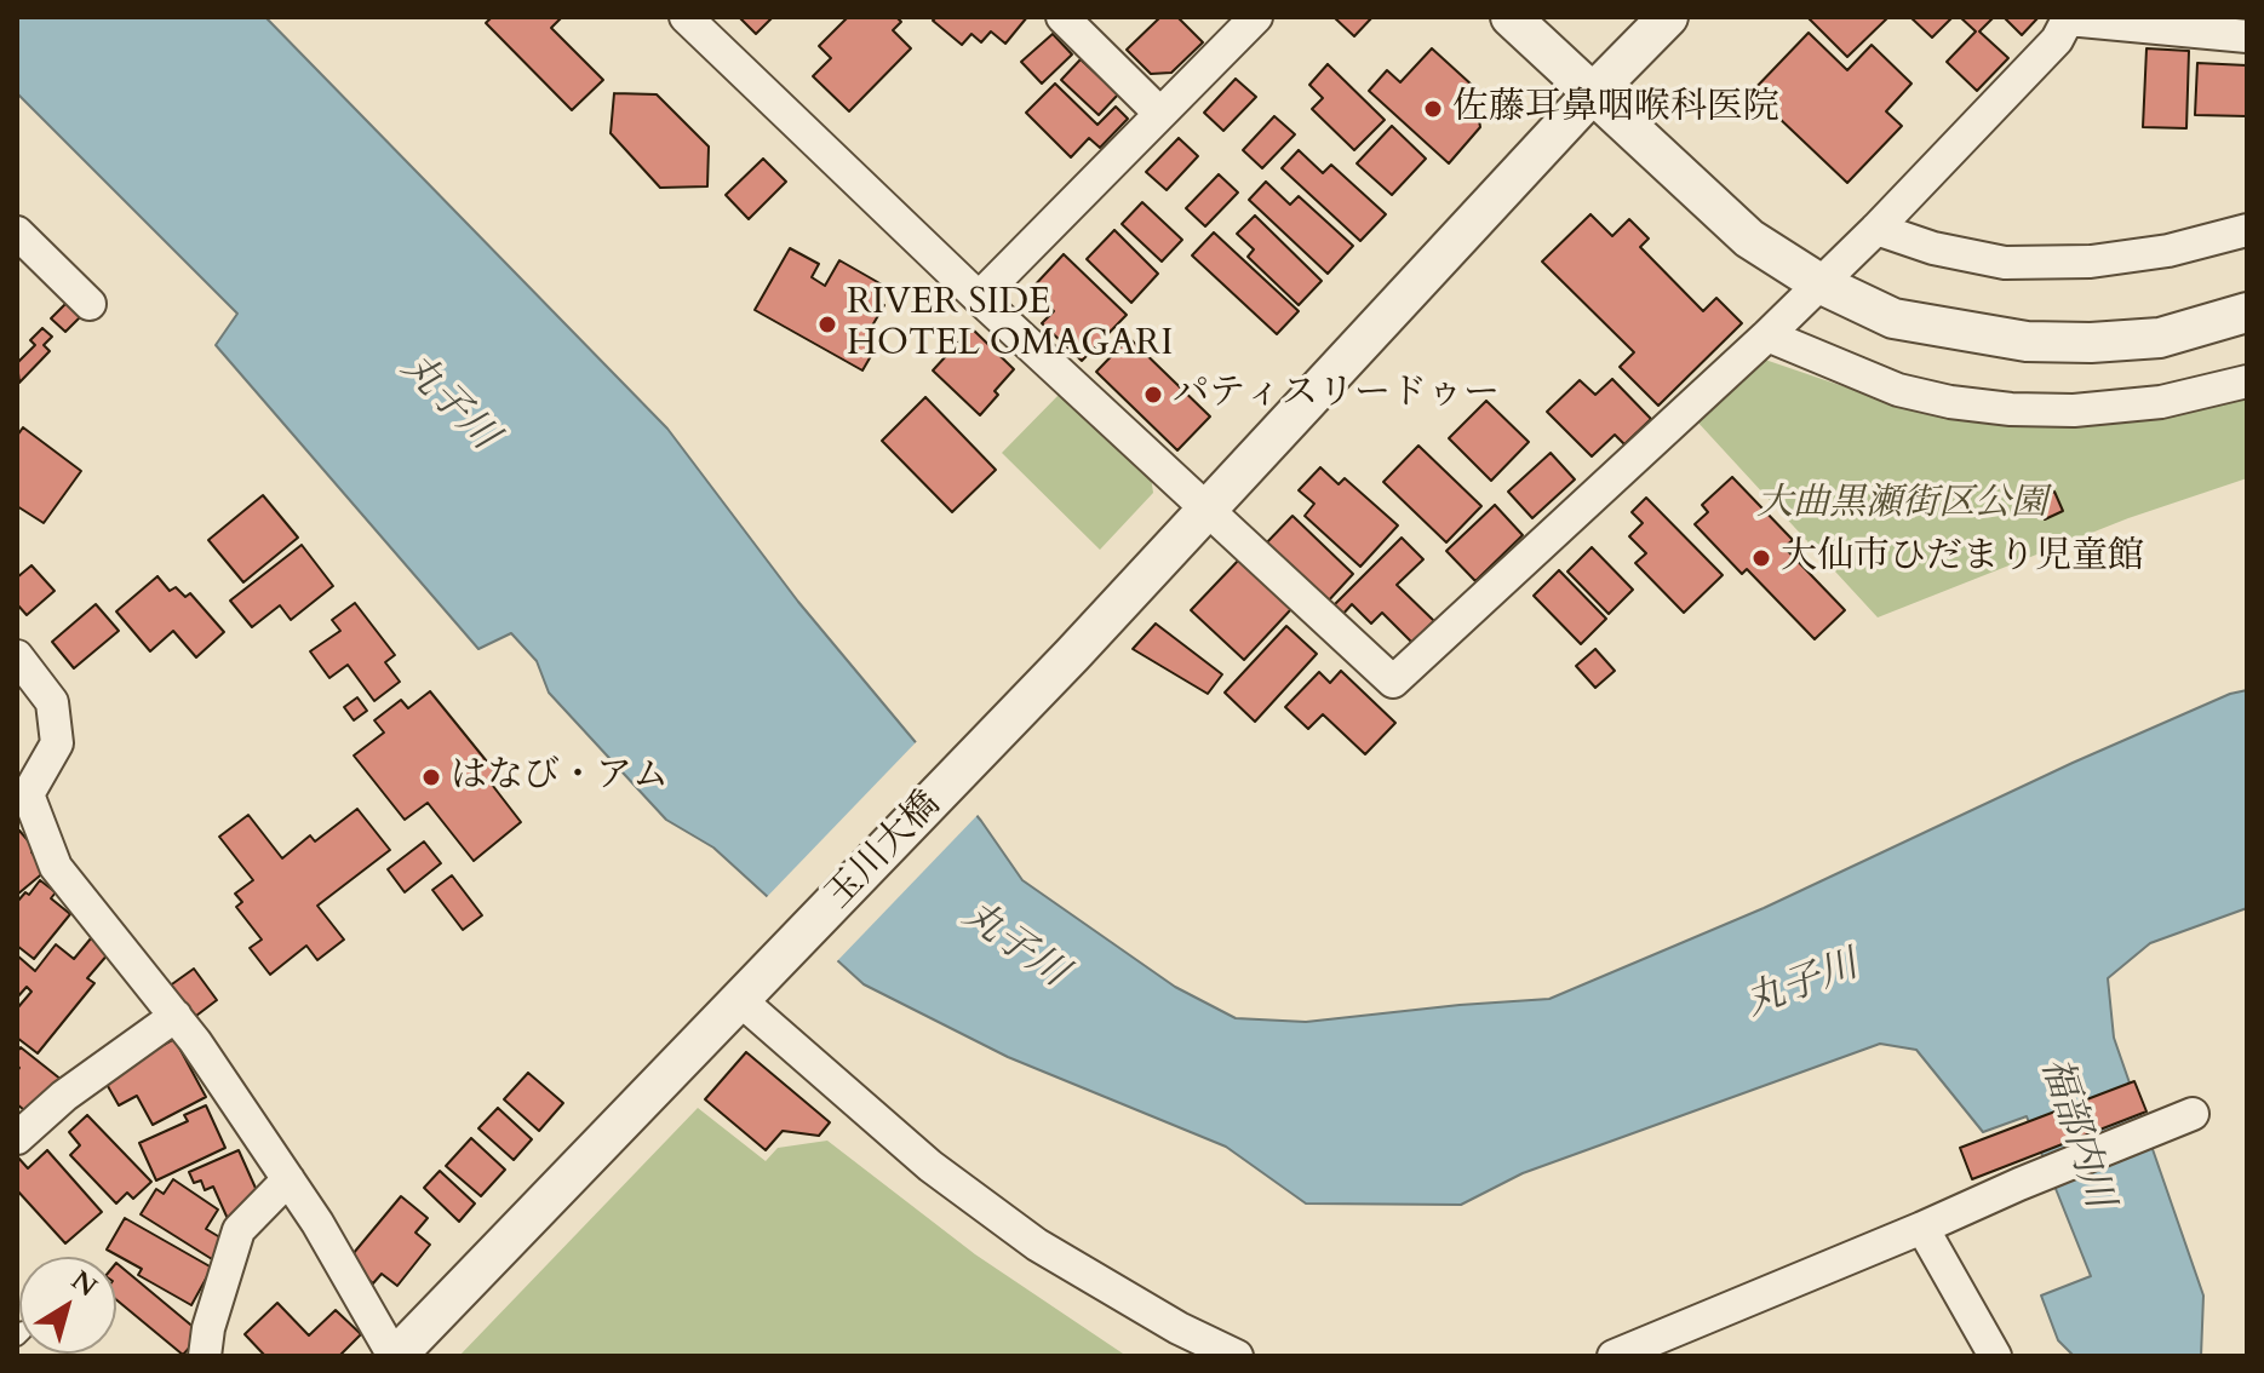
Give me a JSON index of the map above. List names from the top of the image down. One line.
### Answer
{"streets":{"street":["玉川大橋"]},"water":["丸子川","福部内川"],"parks":["大曲黒瀬街区公園"],"places":["佐藤耳鼻咽喉科医院","RIVER SIDE HOTEL OMAGARI","パティスリードゥー","大仙市ひだまり児童館","はなび・アム"],"north":"top right"}
